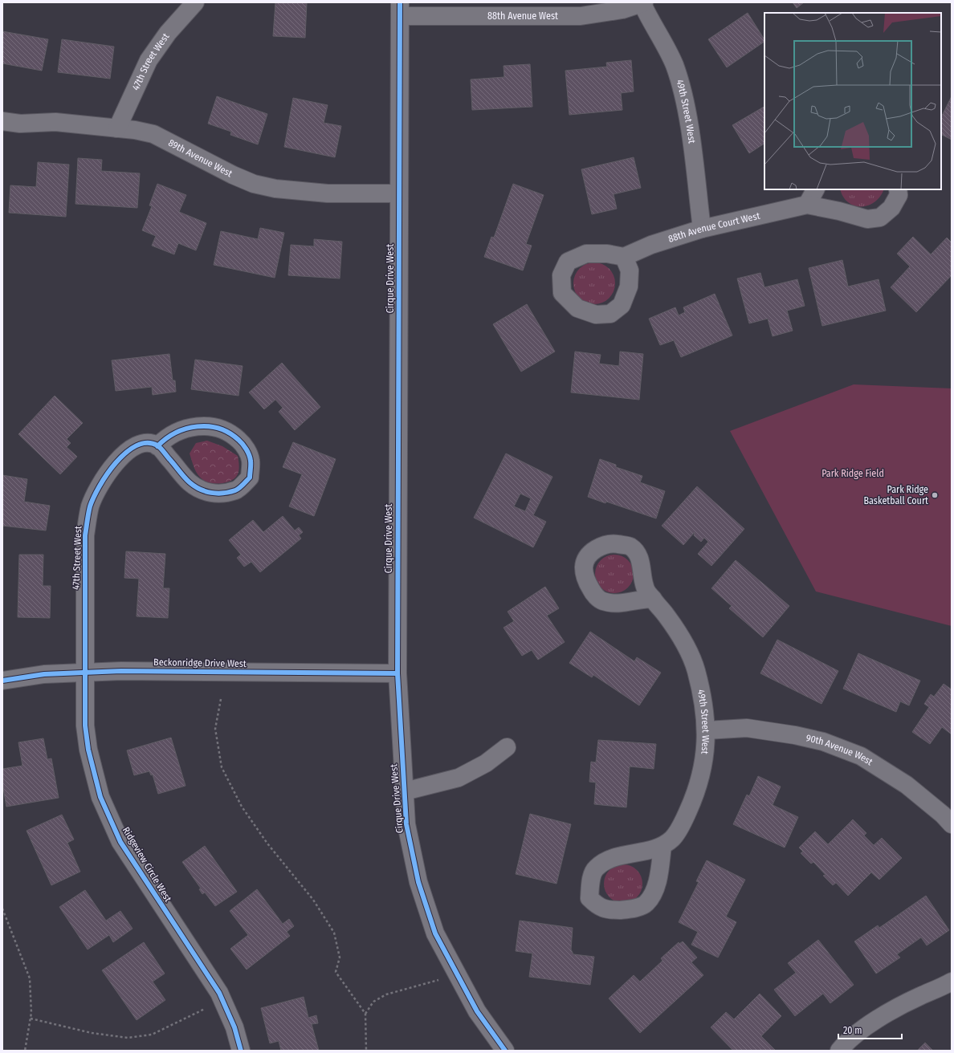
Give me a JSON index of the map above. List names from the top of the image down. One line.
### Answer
{"streets":{"street":["88th Avenue West","47th Street West","49th Street West","89th Avenue West","88th Avenue Court West","Cirque Drive West","Beckonridge Drive West","90th Avenue West","Ridgeview Circle West"]},"crossings":[["88th Avenue West","49th Street West"],["88th Avenue West","Cirque Drive West"],["47th Street West","89th Avenue West"],["47th Street West","Beckonridge Drive West"],["47th Street West","Ridgeview Circle West"],["49th Street West","88th Avenue Court West"],["49th Street West","90th Avenue West"],["89th Avenue West","Cirque Drive West"],["Cirque Drive West","Beckonridge Drive West"],["Beckonridge Drive West","Ridgeview Circle West"]],"parks":["Park Ridge Field"],"places":["Park Ridge Basketball Court"],"scale_bar":"20 m"}
